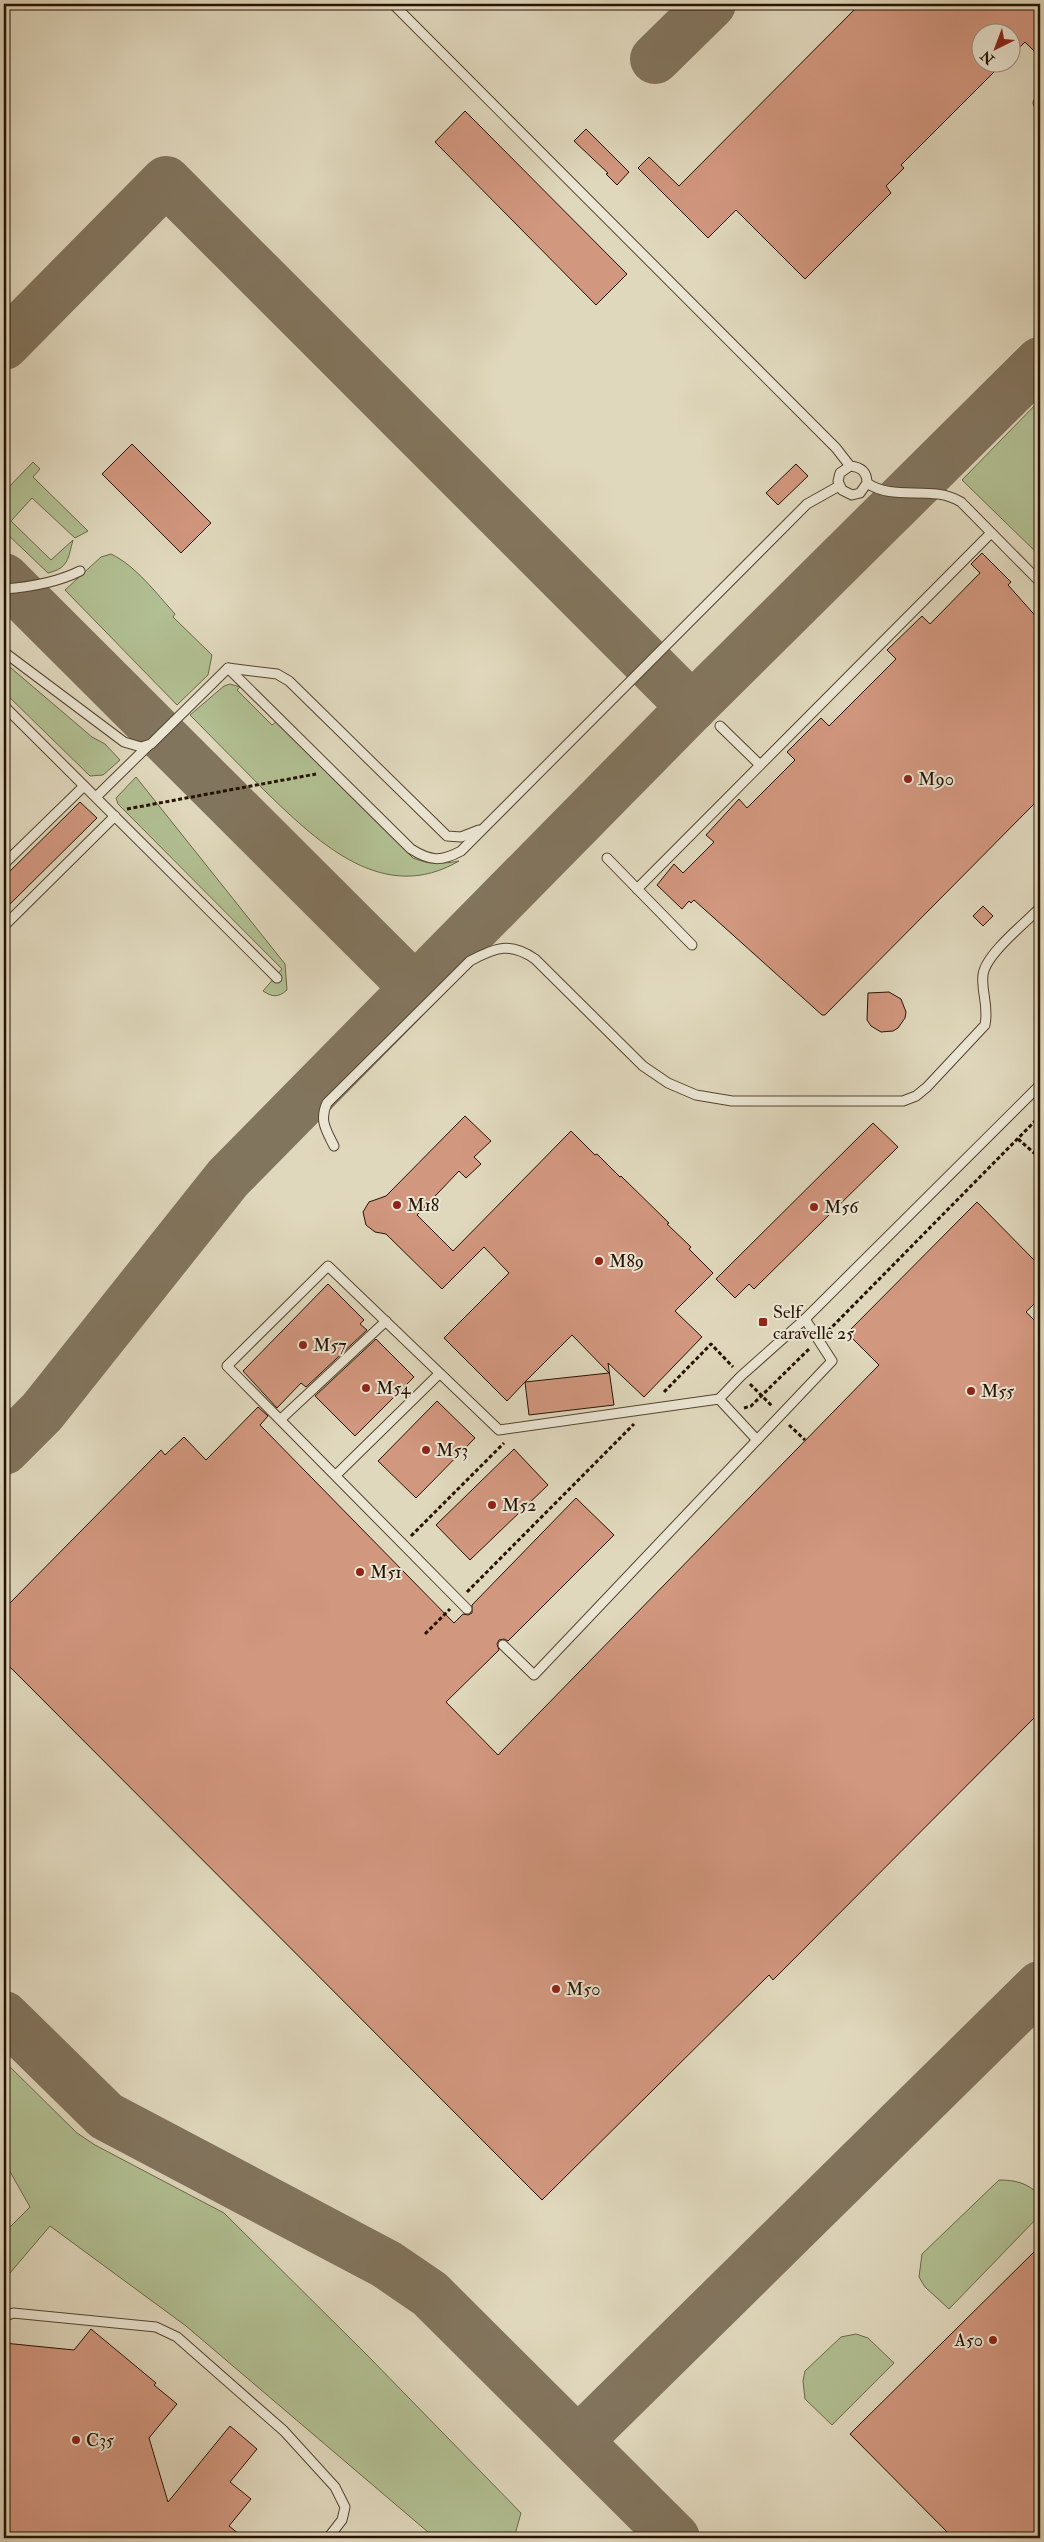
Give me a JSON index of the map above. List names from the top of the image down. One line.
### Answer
{"places":{"other":["M90","M18","M56","M89","M57","M54","M55","M53","M52","M51","M50","A50","C35"],"transit":["Self caravelle 25"]},"north":"bottom left"}
